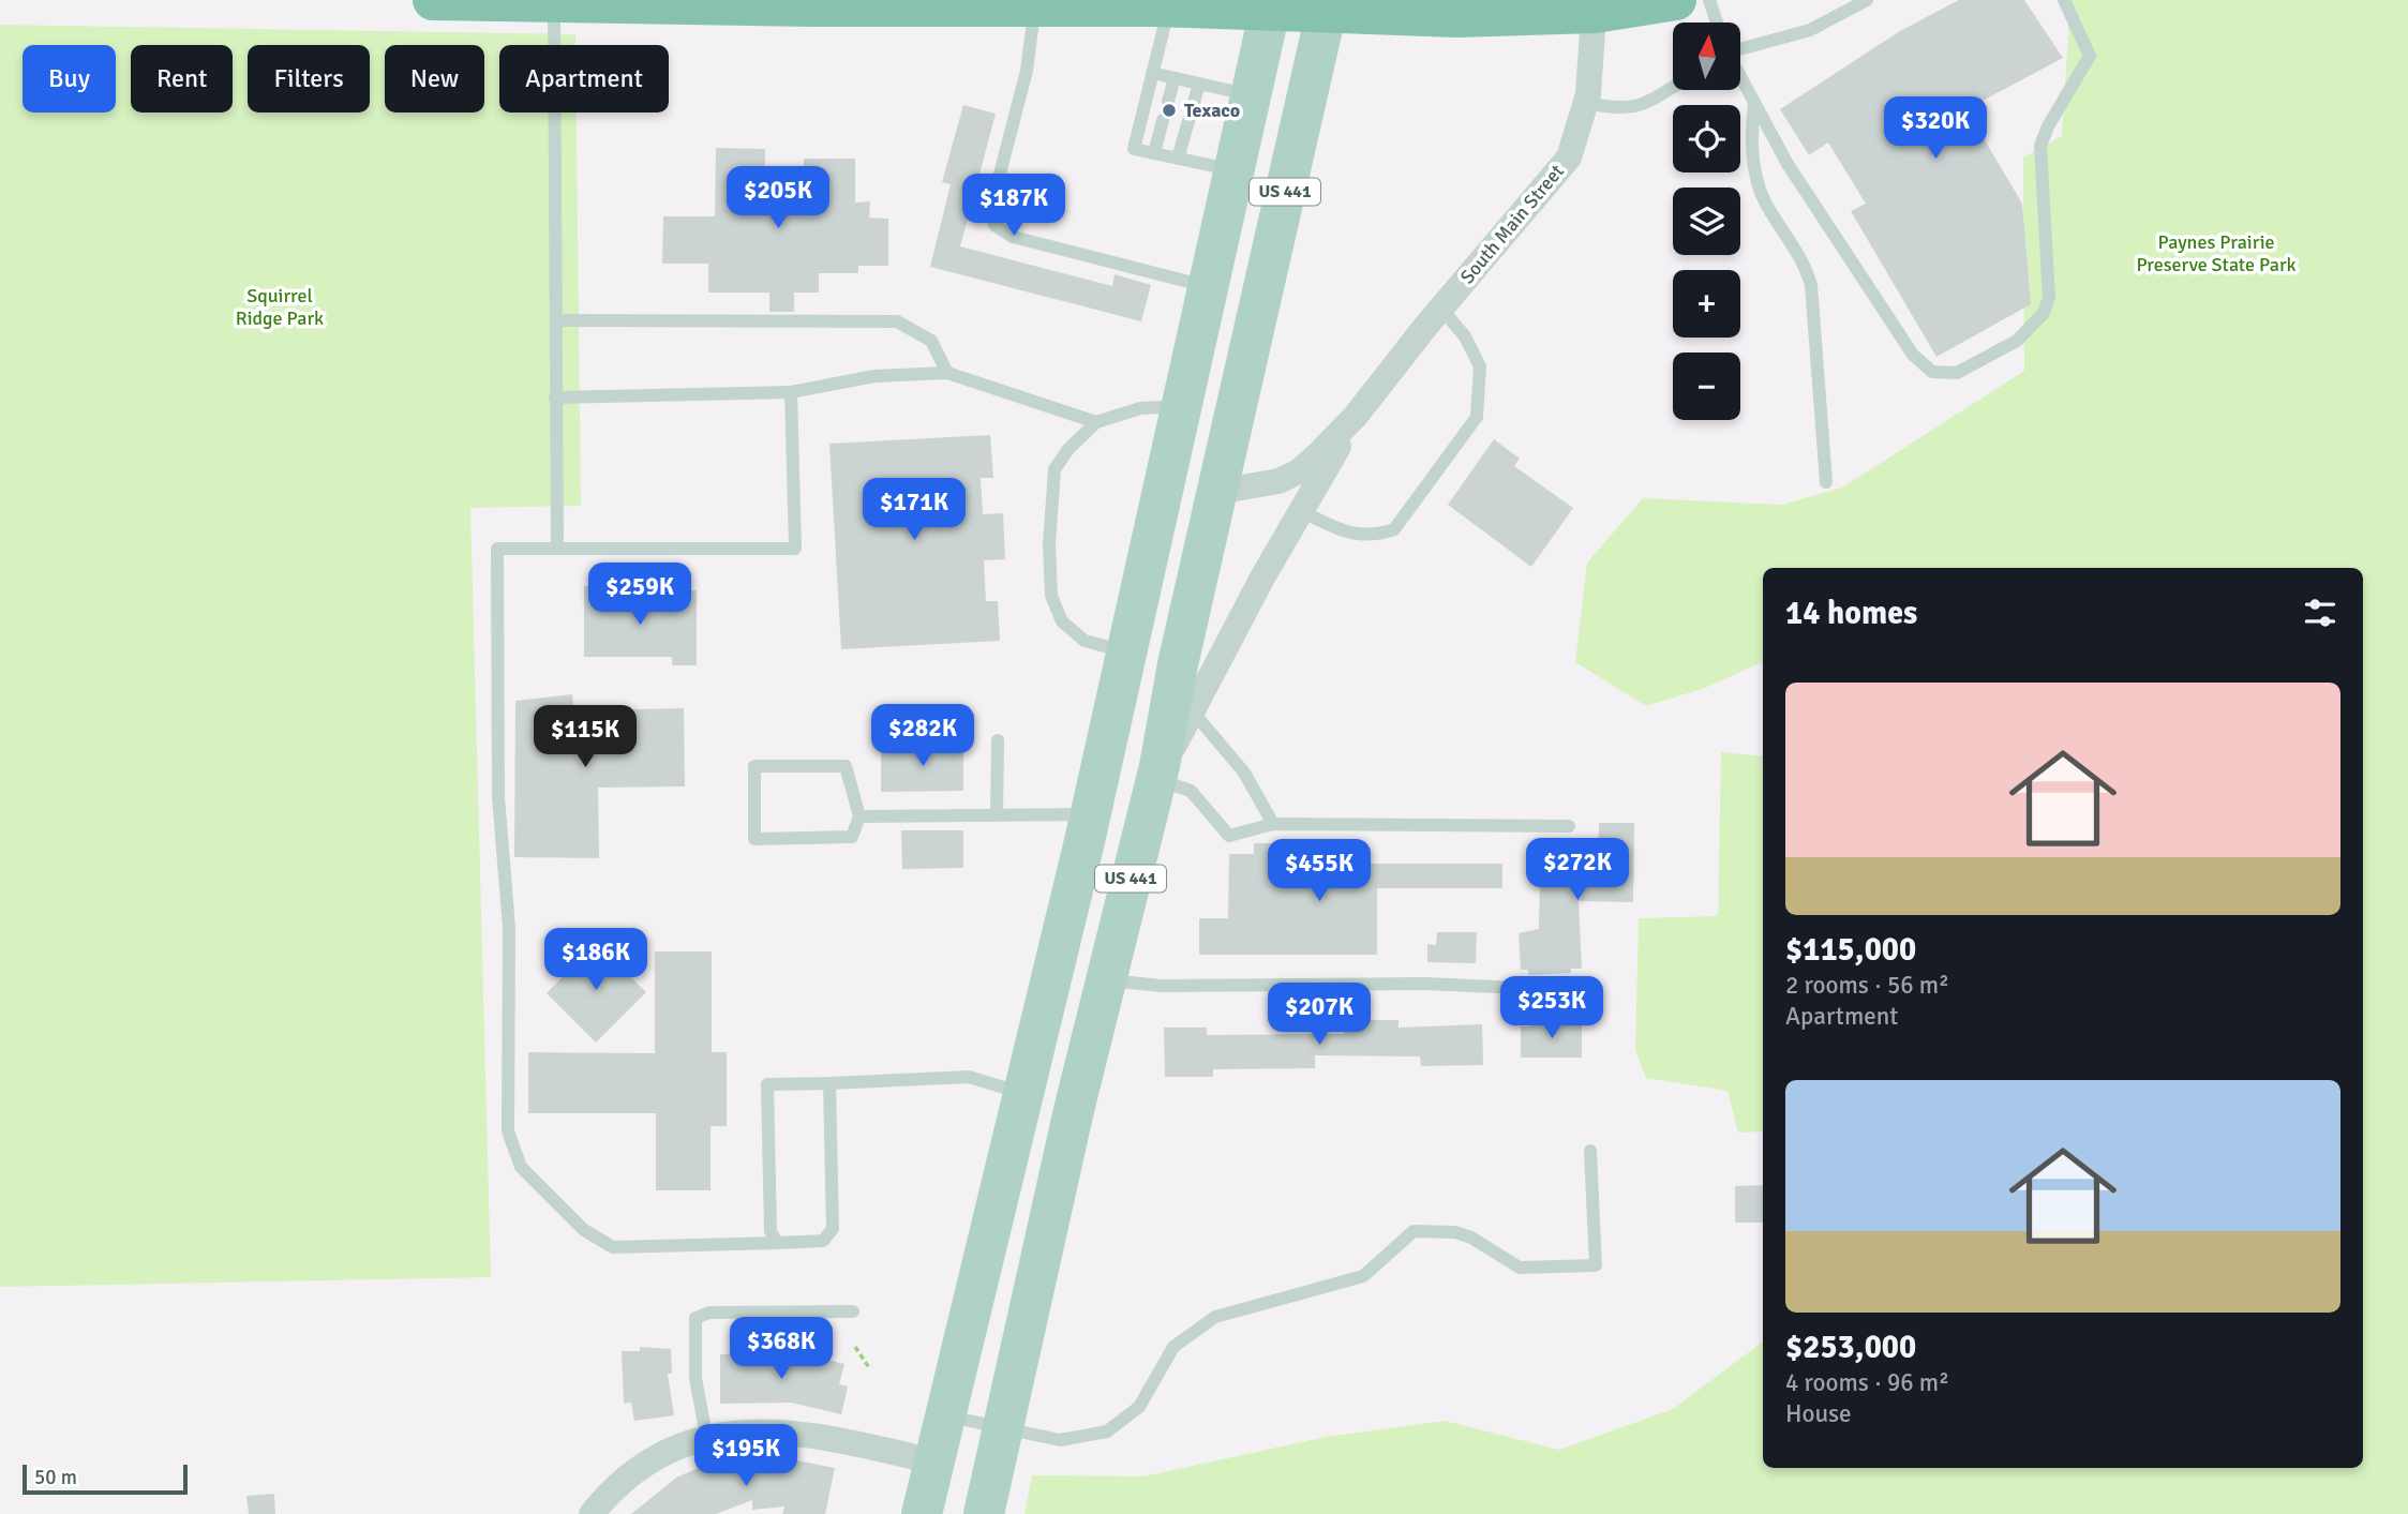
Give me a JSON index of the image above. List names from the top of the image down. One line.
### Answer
{"streets":{"main road":["US 441"],"street":["South Main Street"]},"crossings":[["US 441","South Main Street"]],"parks":["Paynes Prairie Preserve State Park","Squirrel Ridge Park"],"places":["Texaco"],"scale_bar":"50 m","north":"top","page":{"map_buttons":["+","−"],"chip":["Buy","Rent","Filters","New","Apartment"],"price":["$320K","$205K","$187K","$171K","$259K","$282K","$115K","$272K","$455K","$186K","$253K","$207K","$368K","$195K"],"heading":"14 homes","list":[{"name":"$115,000","note":"2 rooms · 56 m² · Apartment"},{"name":"$253,000","note":"4 rooms · 96 m² · House"}],"scale":"50 m"}}
